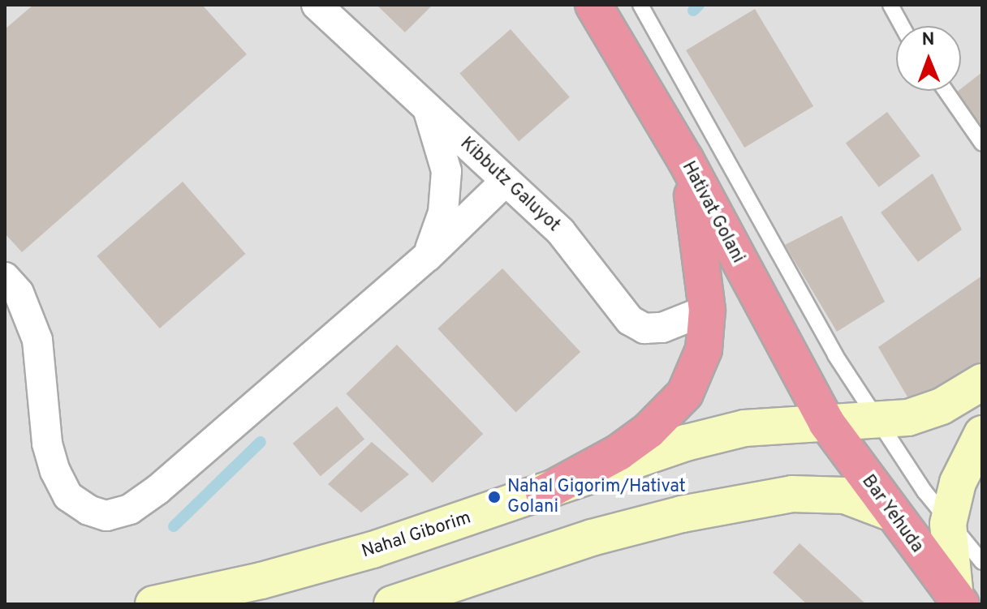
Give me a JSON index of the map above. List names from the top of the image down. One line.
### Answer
{"streets":{"highway":["Hativat Golani","Bar Yehuda"],"main road":["Nahal Giborim"],"street":["Kibbutz Galuyot"]},"crossings":[["Hativat Golani","Bar Yehuda"],["Hativat Golani","Nahal Giborim"],["Bar Yehuda","Nahal Giborim"]],"places":["Nahal Gigorim/Hativat Golani"],"north":"top"}
